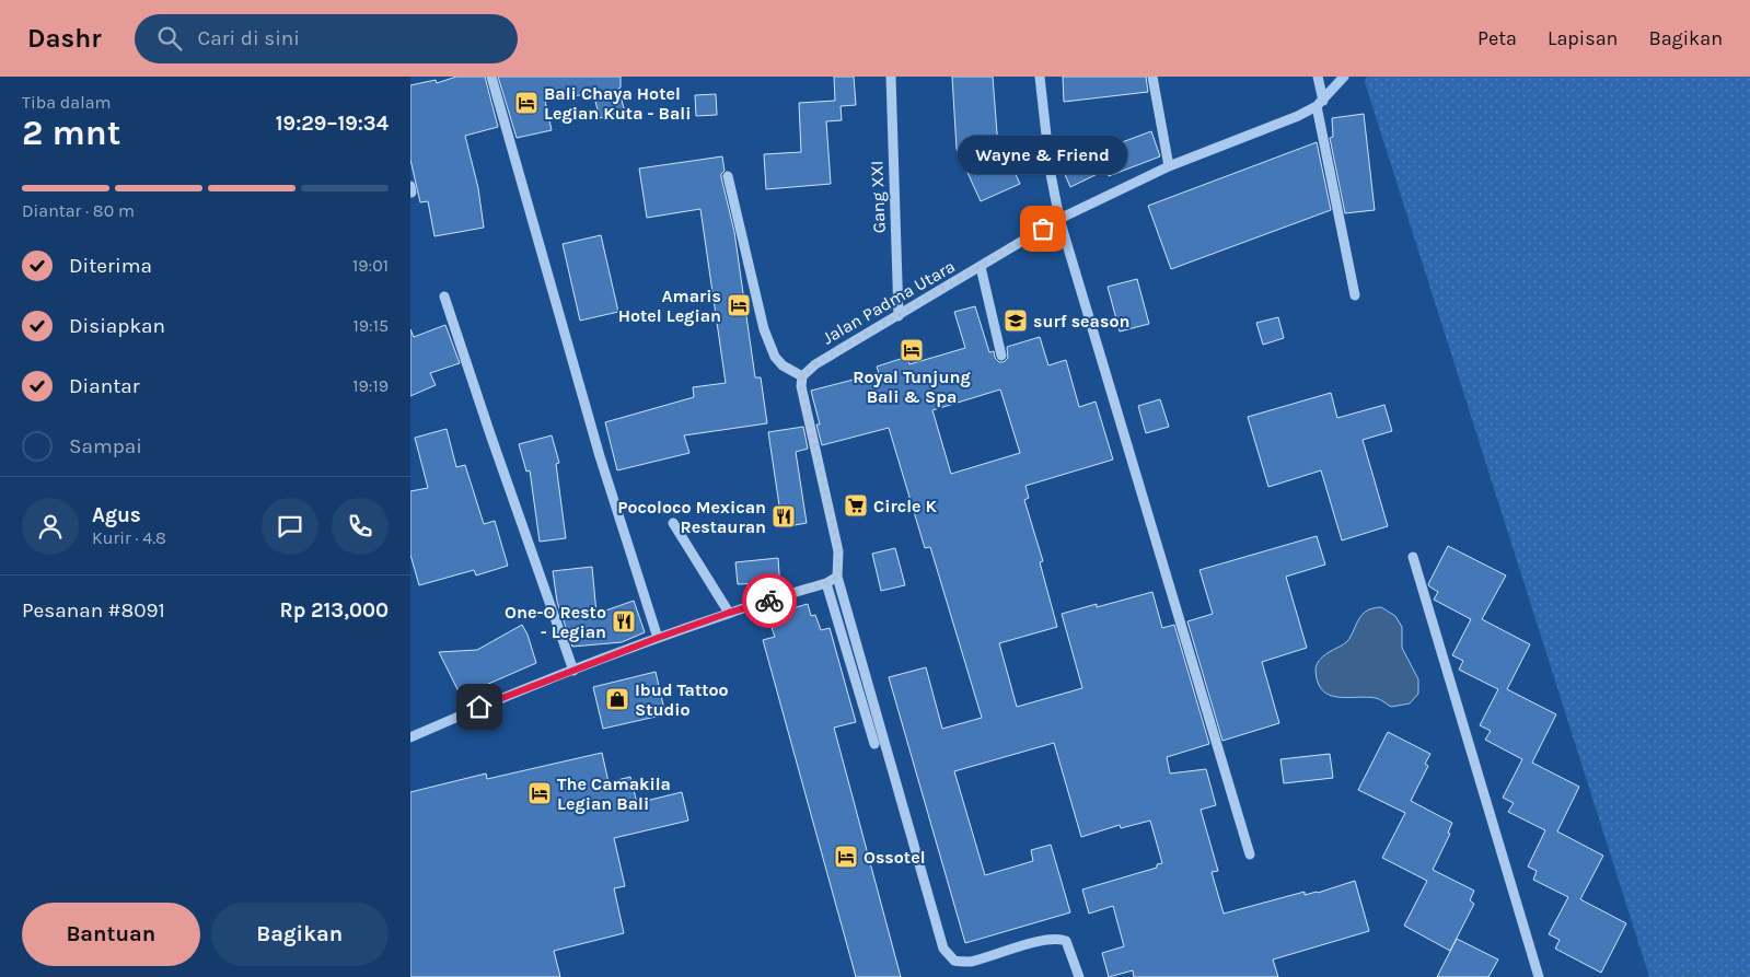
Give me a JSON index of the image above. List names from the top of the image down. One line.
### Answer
{"streets":{"street":["Gang XXI","Jalan Padma Utara"]},"crossings":[["Gang XXI","Jalan Padma Utara"]],"places":{"hotel":["Bali Chaya Hotel Legian Kuta - Bali","Amaris Hotel Legian","Royal Tunjung Bali & Spa","The Camakila Legian Bali","Ossotel"],"other":["Wayne & Friend"],"school or university":["surf season"],"supermarket":["Circle K"],"restaurant":["Pocoloco Mexican Restauran","One-O Resto - Legian"],"shop":["Ibud Tattoo Studio"]},"page":{"header":"Dashr","search":"Cari di sini","nav":["Peta","Lapisan","Bagikan"],"heading":["2 mnt","Tiba dalam","19:29–19:34"],"panel":["Agus","Kurir · 4.8","Pesanan #8091","Rp 213,000"],"bubble":"Wayne & Friend","bar":"Diantar · 80 m","list":[["Diterima","19:01"],["Disiapkan","19:15"],["Diantar","19:19"],"Sampai"],"buttons":["Bantuan","Bagikan"]}}
